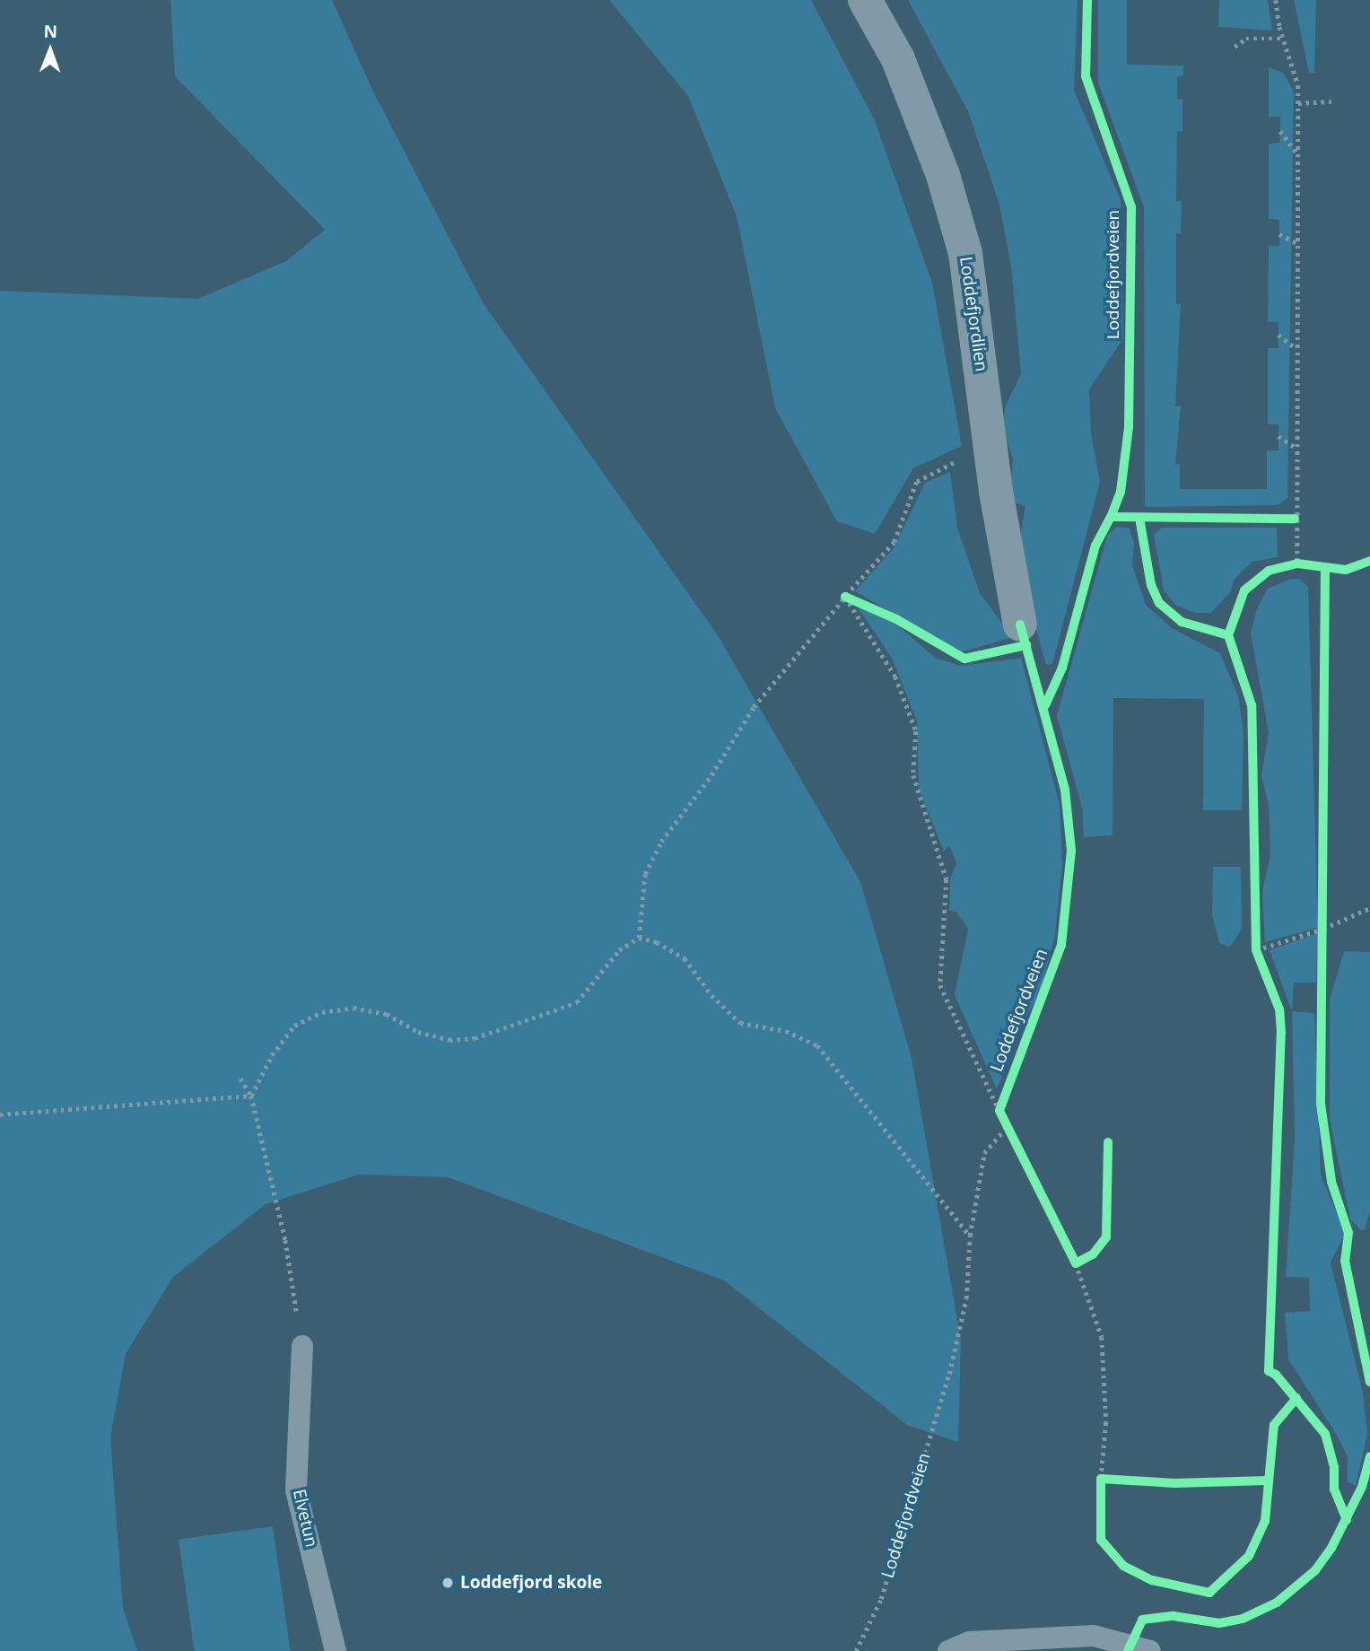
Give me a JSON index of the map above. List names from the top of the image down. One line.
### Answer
{"streets":{"street":["Loddefjordlien"],"lane":["Elvetun"],"cycle path":["Loddefjordveien"]},"places":["Loddefjord skole"],"north":"top"}
